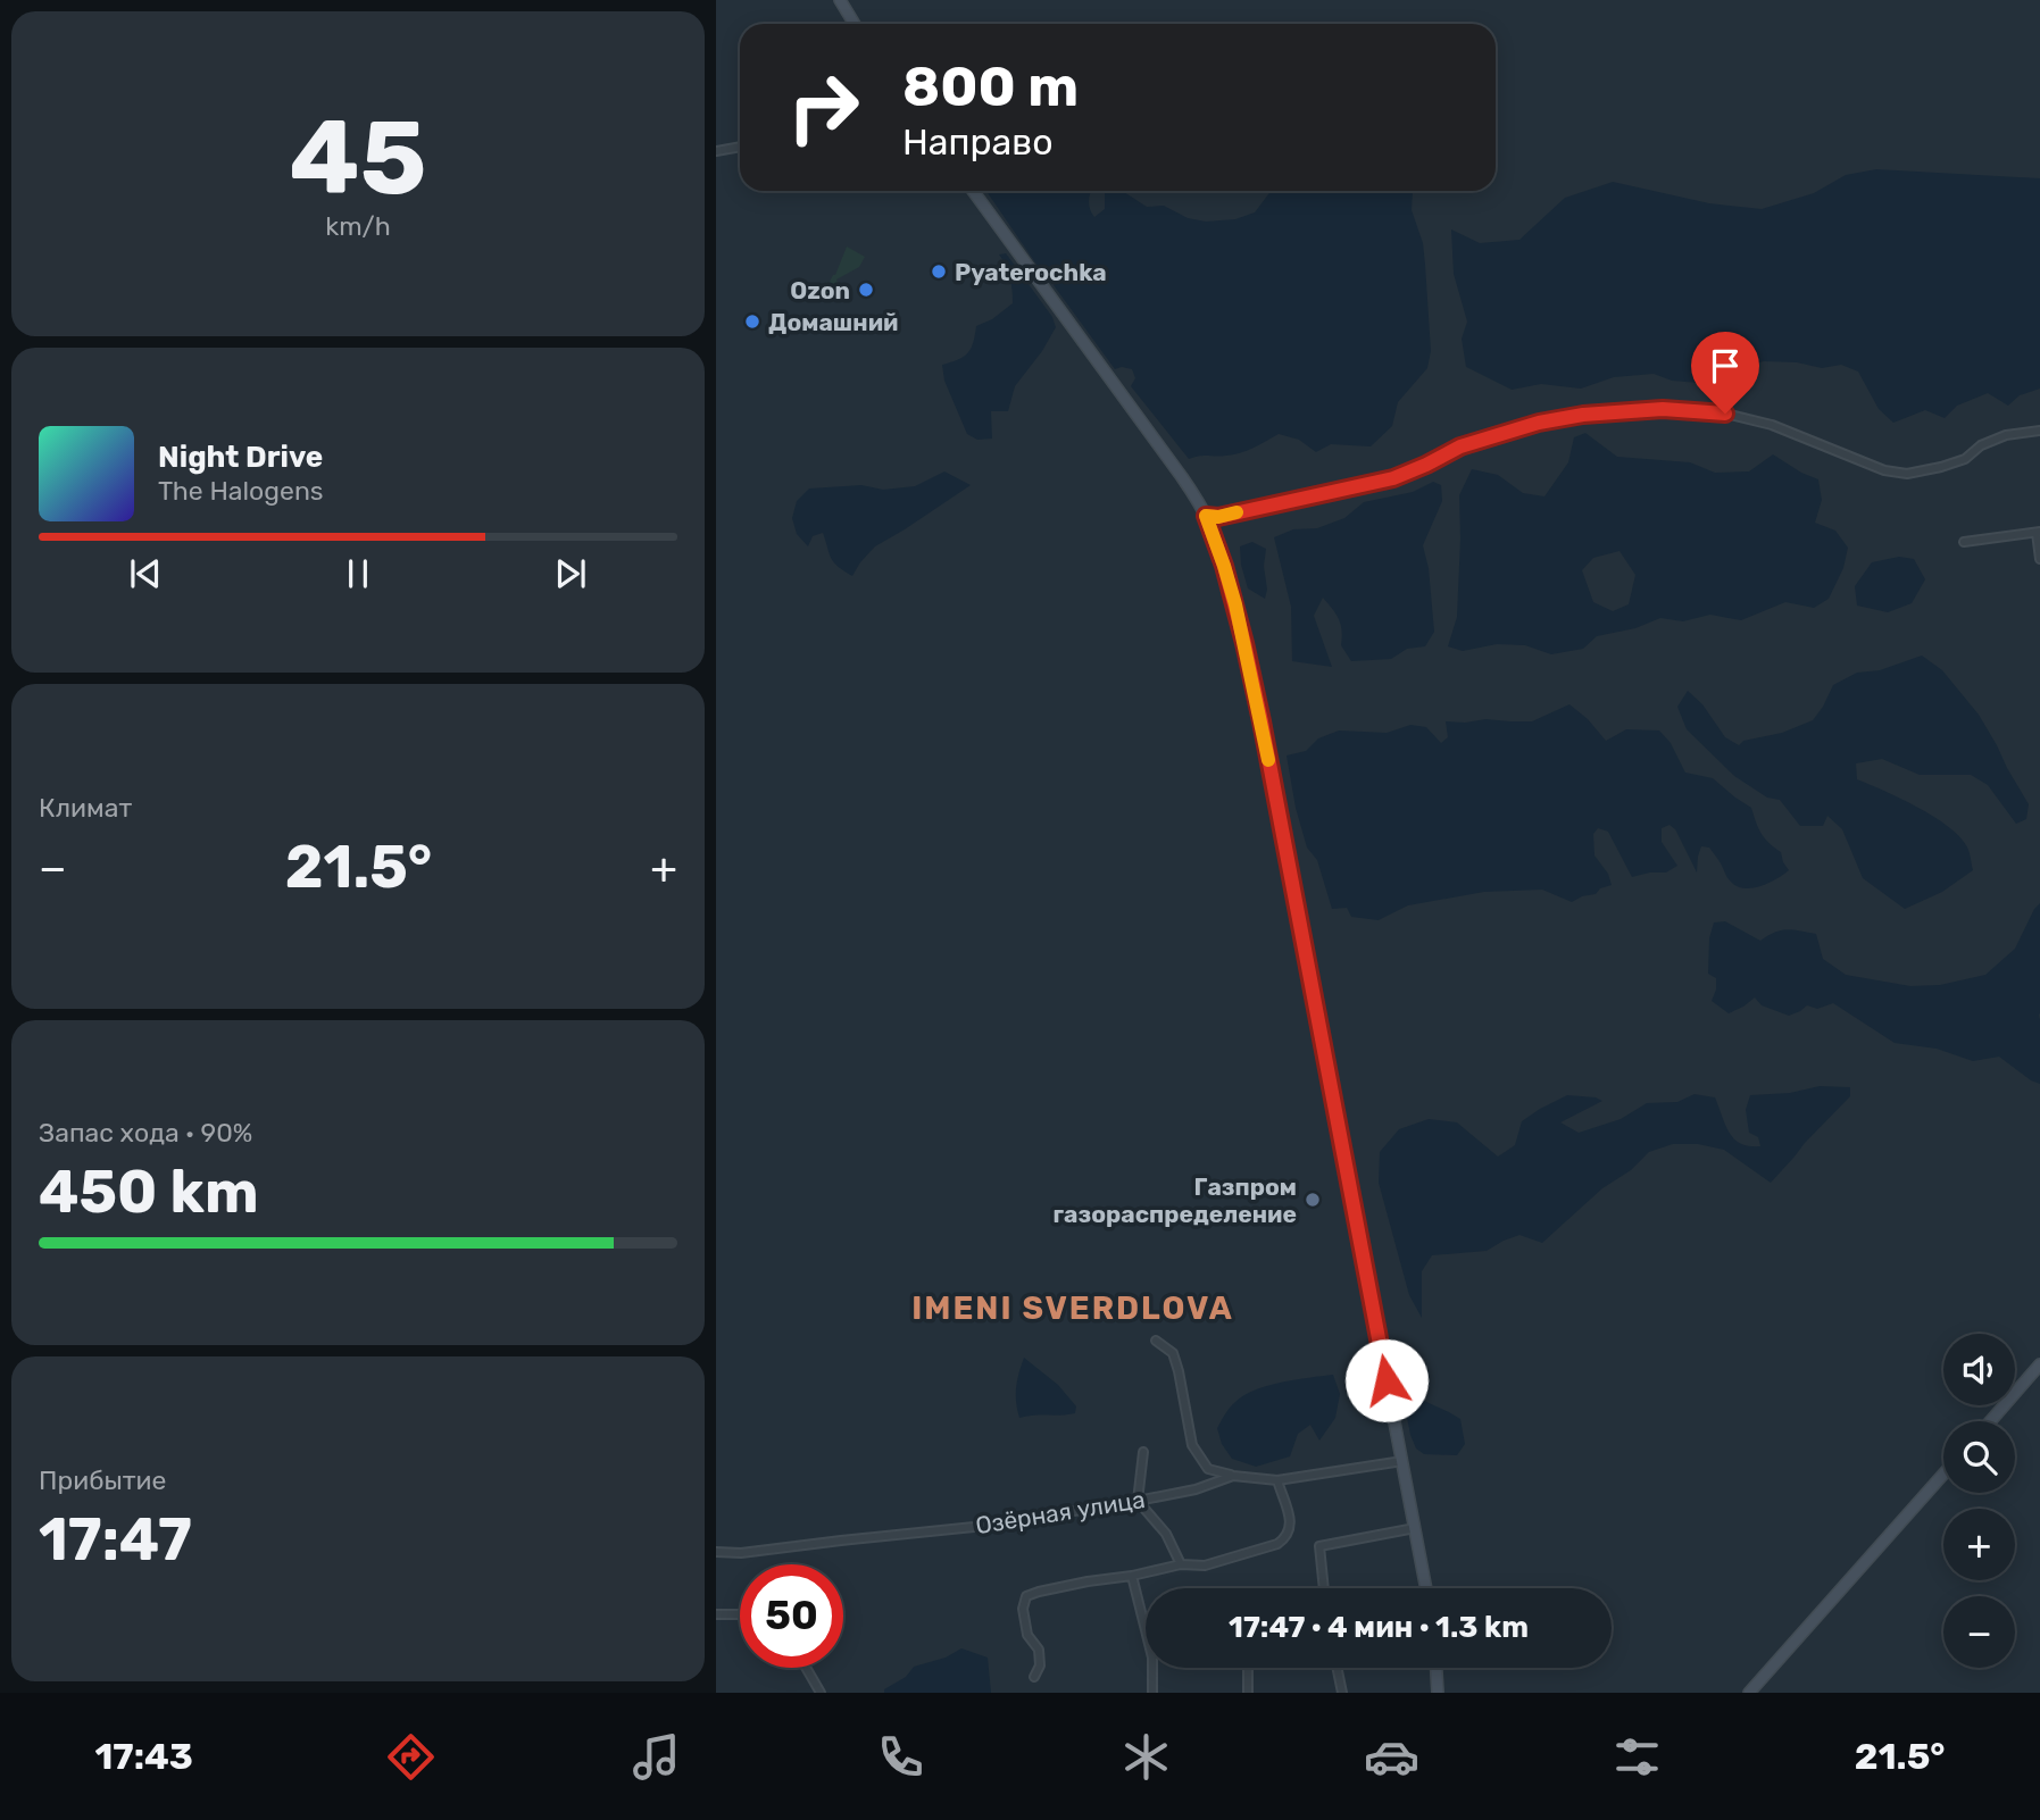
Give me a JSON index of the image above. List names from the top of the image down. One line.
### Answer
{"streets":{"street":["Озёрная улица"]},"districts":["IMENI SVERDLOVA"],"places":["Pyaterochka","Ozon","Домашний","Газпром газораспределение"],"page":{"tile":[["45","km/h"],"Климат",["Запас хода · 90%","450 km"],["Прибытие","17:47"]],"turn":["800 m","Направо"],"song":["Night Drive","The Halogens"],"heat":["−","21.5°","+"],"map_buttons":["+","−"],"limit":"50","trip":"17:47 · 4 мин · 1.3 km","tabs":["17:43","21.5°"]}}
